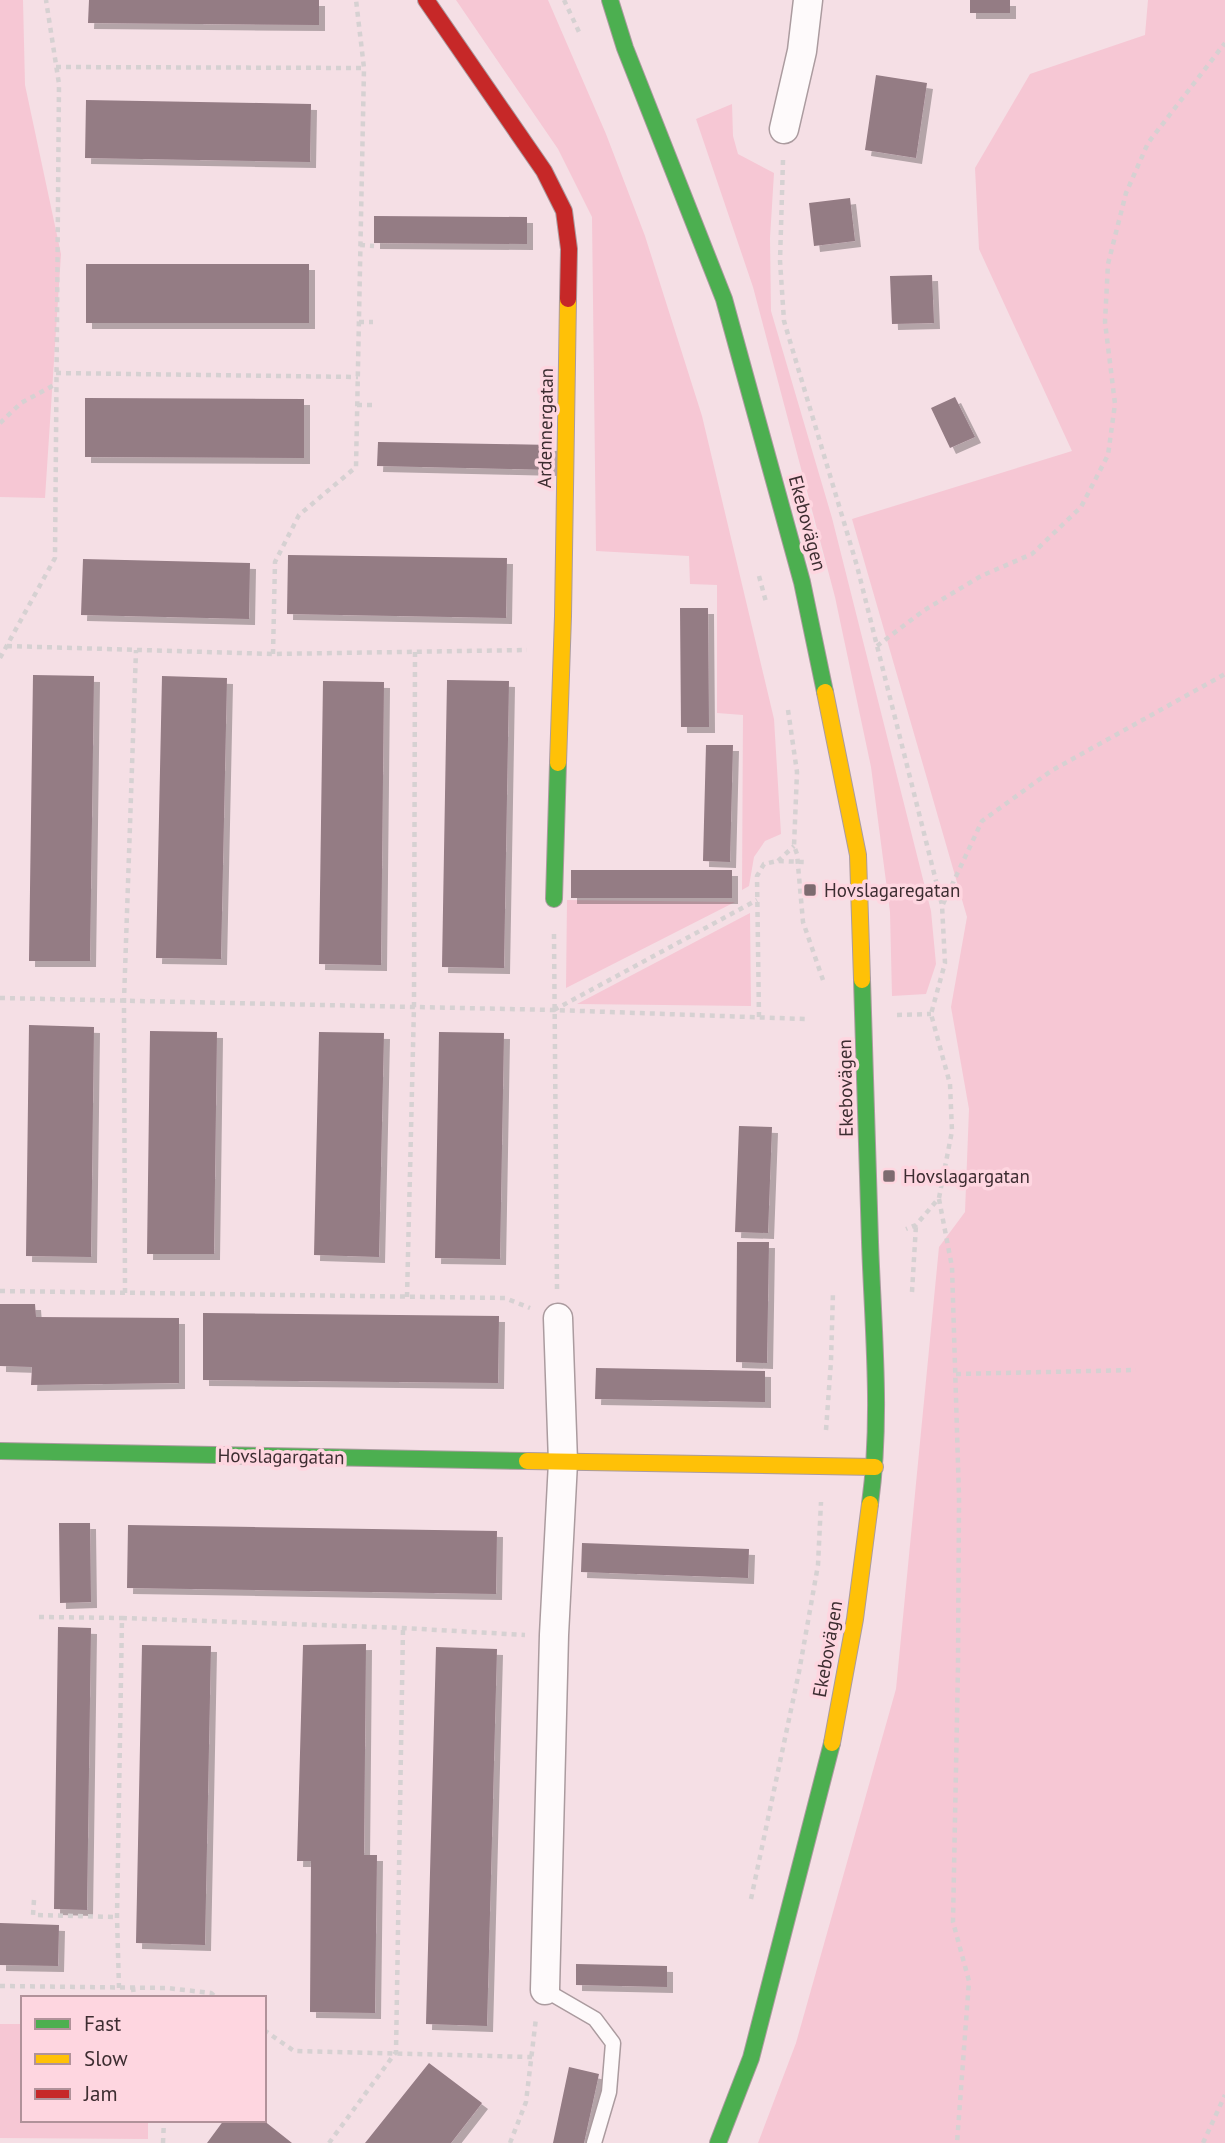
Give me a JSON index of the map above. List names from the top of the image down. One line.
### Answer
{"streets":{"street":["Ardennergatan","Ekebovägen","Hovslagargatan"]},"crossings":[["Ekebovägen","Hovslagargatan"]],"places":{"transit":["Hovslagaregatan","Hovslagargatan"]},"legend":["Fast","Slow","Jam"]}
